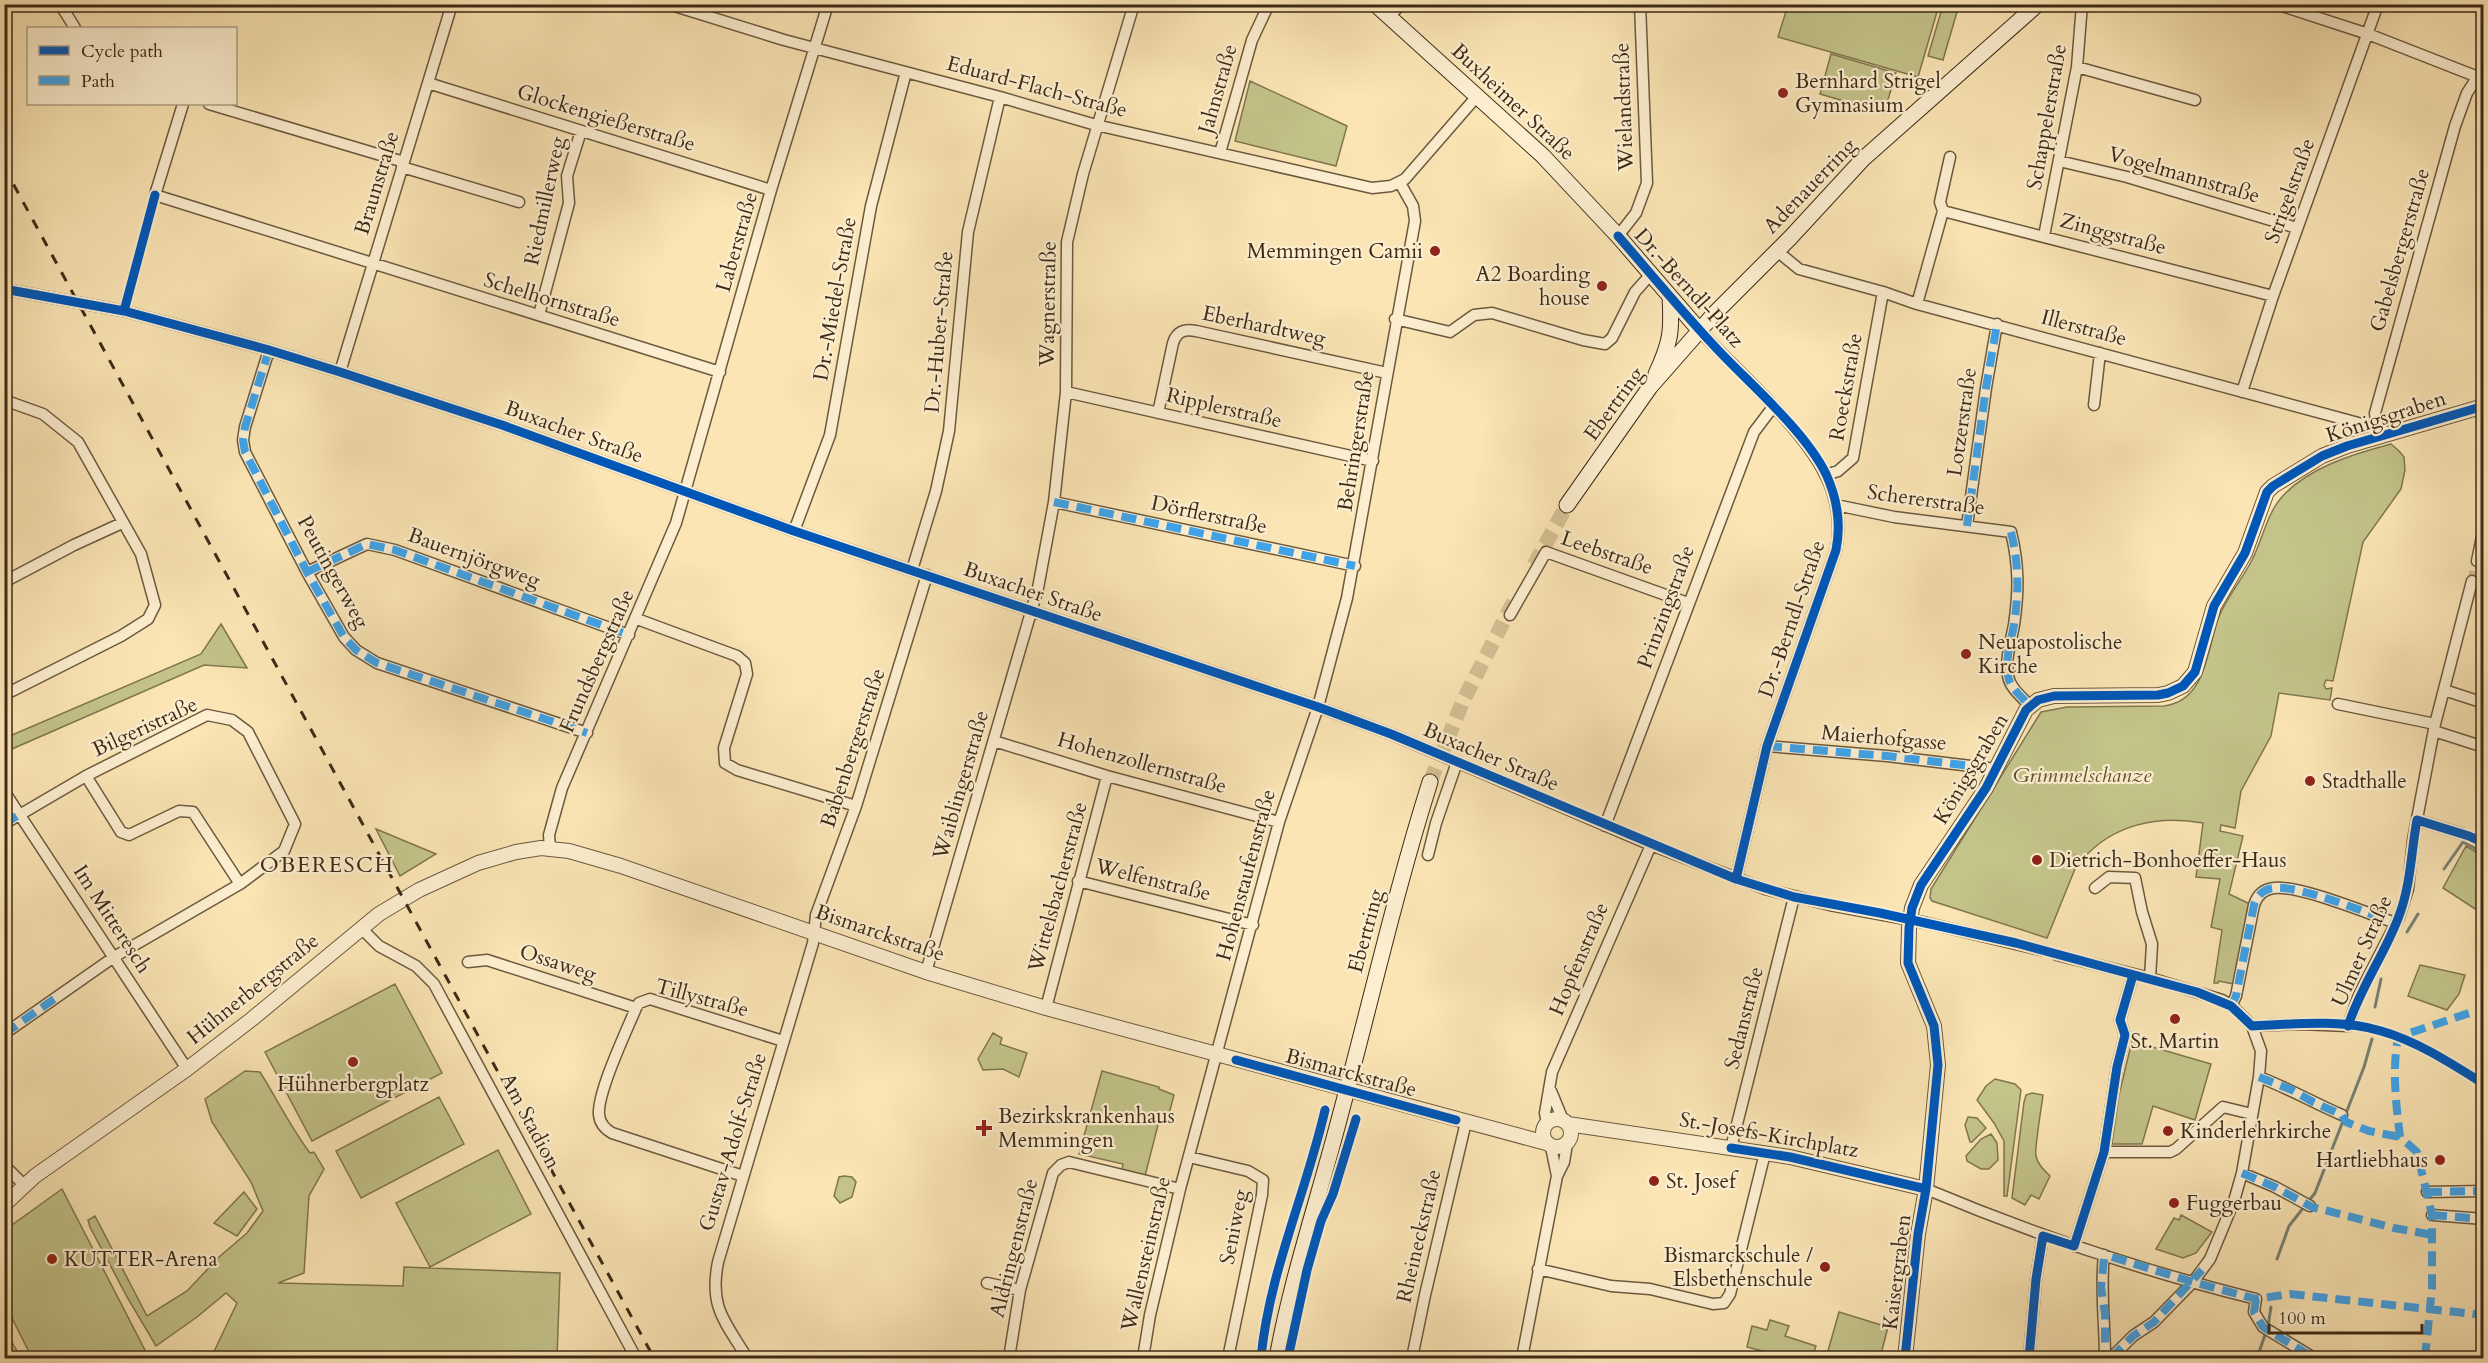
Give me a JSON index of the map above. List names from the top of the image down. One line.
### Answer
{"streets":{"main road":["Buxheimer Straße","Adenauerring","Dr.-Berndl-Platz","Ebertring"],"street":["Eduard-Flach-Straße","Jahnstraße","Wielandstraße","Schappelerstraße","Glockengießerstraße","Vogelmannstraße","Braunstraße","Strigelstraße","Riedmillerweg","Zinggstraße","Laberstraße","Gabelsbergerstraße","Dr.-Miedel-Straße","Schelhornstraße","Wagnerstraße","Eberhardtweg","Illerstraße","Dr.-Huber-Straße","Roeckstraße","Ripplerstraße","Königsgraben","Lotzerstraße","Buxacher Straße","Behringerstraße","Schererstraße","Dörflerstraße","Leebstraße","Bauernjörgweg","Peutingerweg","Prinzingstraße","Dr.-Berndl-Straße","Frundsbergstraße","Bilgeristraße","Maierhofgasse","Babenbergerstraße","Hohenzollernstraße","Waiblingerstraße","Hohenstaufenstraße","Welfenstraße","Wittelsbacherstraße","Im Mitteresch","Bismarckstraße","Ulmer Straße","Hopfenstraße","Ossaweg","Hühnerbergstraße","Tillystraße","Sedanstraße","Am Stadion","St.-Josefs-Kirchplatz","Gustav-Adolf-Straße","Seniweg","Rheineckstraße","Aldringenstraße","Wallensteinstraße","Kaisergraben"]},"crossings":[["Eduard-Flach-Straße","Jahnstraße"],["Eduard-Flach-Straße","Laberstraße"],["Eduard-Flach-Straße","Dr.-Miedel-Straße"],["Eduard-Flach-Straße","Wagnerstraße"],["Eduard-Flach-Straße","Dr.-Huber-Straße"],["Eduard-Flach-Straße","Behringerstraße"],["Buxheimer Straße","Wielandstraße"],["Buxheimer Straße","Dr.-Berndl-Platz"],["Wielandstraße","Dr.-Berndl-Platz"],["Schappelerstraße","Vogelmannstraße"],["Schappelerstraße","Zinggstraße"],["Glockengießerstraße","Braunstraße"],["Glockengießerstraße","Riedmillerweg"],["Glockengießerstraße","Laberstraße"],["Vogelmannstraße","Strigelstraße"],["Braunstraße","Schelhornstraße"],["Braunstraße","Buxacher Straße"],["Adenauerring","Dr.-Berndl-Platz"],["Adenauerring","Illerstraße"],["Adenauerring","Ebertring"],["Strigelstraße","Zinggstraße"],["Strigelstraße","Illerstraße"],["Riedmillerweg","Schelhornstraße"],["Laberstraße","Schelhornstraße"],["Laberstraße","Buxacher Straße"],["Laberstraße","Frundsbergstraße"],["Gabelsbergerstraße","Illerstraße"],["Gabelsbergerstraße","Königsgraben"],["Dr.-Berndl-Platz","Ebertring"],["Dr.-Berndl-Platz","Dr.-Berndl-Straße"],["Dr.-Miedel-Straße","Buxacher Straße"],["Wagnerstraße","Ripplerstraße"],["Wagnerstraße","Buxacher Straße"],["Wagnerstraße","Dörflerstraße"],["Wagnerstraße","Waiblingerstraße"],["Eberhardtweg","Ripplerstraße"],["Eberhardtweg","Behringerstraße"],["Illerstraße","Roeckstraße"],["Illerstraße","Königsgraben"],["Illerstraße","Lotzerstraße"],["Dr.-Huber-Straße","Buxacher Straße"],["Roeckstraße","Dr.-Berndl-Straße"],["Ebertring","Bismarckstraße"],["Ripplerstraße","Behringerstraße"],["Königsgraben","Buxacher Straße"],["Königsgraben","Schererstraße"],["Königsgraben","Maierhofgasse"],["Königsgraben","St.-Josefs-Kirchplatz"],["Königsgraben","Kaisergraben"],["Lotzerstraße","Schererstraße"],["Buxacher Straße","Behringerstraße"],["Buxacher Straße","Peutingerweg"],["Buxacher Straße","Prinzingstraße"],["Buxacher Straße","Dr.-Berndl-Straße"],["Buxacher Straße","Frundsbergstraße"],["Buxacher Straße","Babenbergerstraße"],["Buxacher Straße","Waiblingerstraße"],["Buxacher Straße","Hohenstaufenstraße"],["Buxacher Straße","Hopfenstraße"],["Buxacher Straße","Sedanstraße"],["Behringerstraße","Dörflerstraße"],["Behringerstraße","Hohenstaufenstraße"],["Schererstraße","Dr.-Berndl-Straße"],["Leebstraße","Prinzingstraße"],["Bauernjörgweg","Peutingerweg"],["Bauernjörgweg","Frundsbergstraße"],["Peutingerweg","Frundsbergstraße"],["Prinzingstraße","Dr.-Berndl-Straße"],["Dr.-Berndl-Straße","Maierhofgasse"],["Frundsbergstraße","Bismarckstraße"],["Frundsbergstraße","Hühnerbergstraße"],["Bilgeristraße","Im Mitteresch"],["Babenbergerstraße","Bismarckstraße"],["Babenbergerstraße","Gustav-Adolf-Straße"],["Hohenzollernstraße","Waiblingerstraße"],["Hohenzollernstraße","Hohenstaufenstraße"],["Hohenzollernstraße","Wittelsbacherstraße"],["Waiblingerstraße","Bismarckstraße"],["Hohenstaufenstraße","Welfenstraße"],["Hohenstaufenstraße","Bismarckstraße"],["Hohenstaufenstraße","Wallensteinstraße"],["Welfenstraße","Wittelsbacherstraße"],["Wittelsbacherstraße","Bismarckstraße"],["Im Mitteresch","Hühnerbergstraße"],["Bismarckstraße","Hopfenstraße"],["Bismarckstraße","Hühnerbergstraße"],["Bismarckstraße","St.-Josefs-Kirchplatz"],["Bismarckstraße","Gustav-Adolf-Straße"],["Bismarckstraße","Rheineckstraße"],["Bismarckstraße","Wallensteinstraße"],["Hopfenstraße","St.-Josefs-Kirchplatz"],["Ossaweg","Tillystraße"],["Hühnerbergstraße","Am Stadion"],["Tillystraße","Gustav-Adolf-Straße"],["Sedanstraße","St.-Josefs-Kirchplatz"],["St.-Josefs-Kirchplatz","Kaisergraben"],["Seniweg","Wallensteinstraße"],["Aldringenstraße","Wallensteinstraße"]],"districts":["OBERESCH"],"parks":["Grimmelschanze"],"places":{"other":["Bernhard Strigel Gymnasium","Memmingen Camii","A2 Boarding house","Neuapostolische Kirche","Stadthalle","Dietrich-Bonhoeffer-Haus","St. Martin","Hühnerbergplatz","Kinderlehrkirche","Hartliebhaus","St. Josef","Fuggerbau","KUTTER-Arena","Bismarckschule / Elsbethenschule"],"health":["Bezirkskrankenhaus Memmingen"]},"legend":["Cycle path","Path"],"scale_bar":"100 m"}
